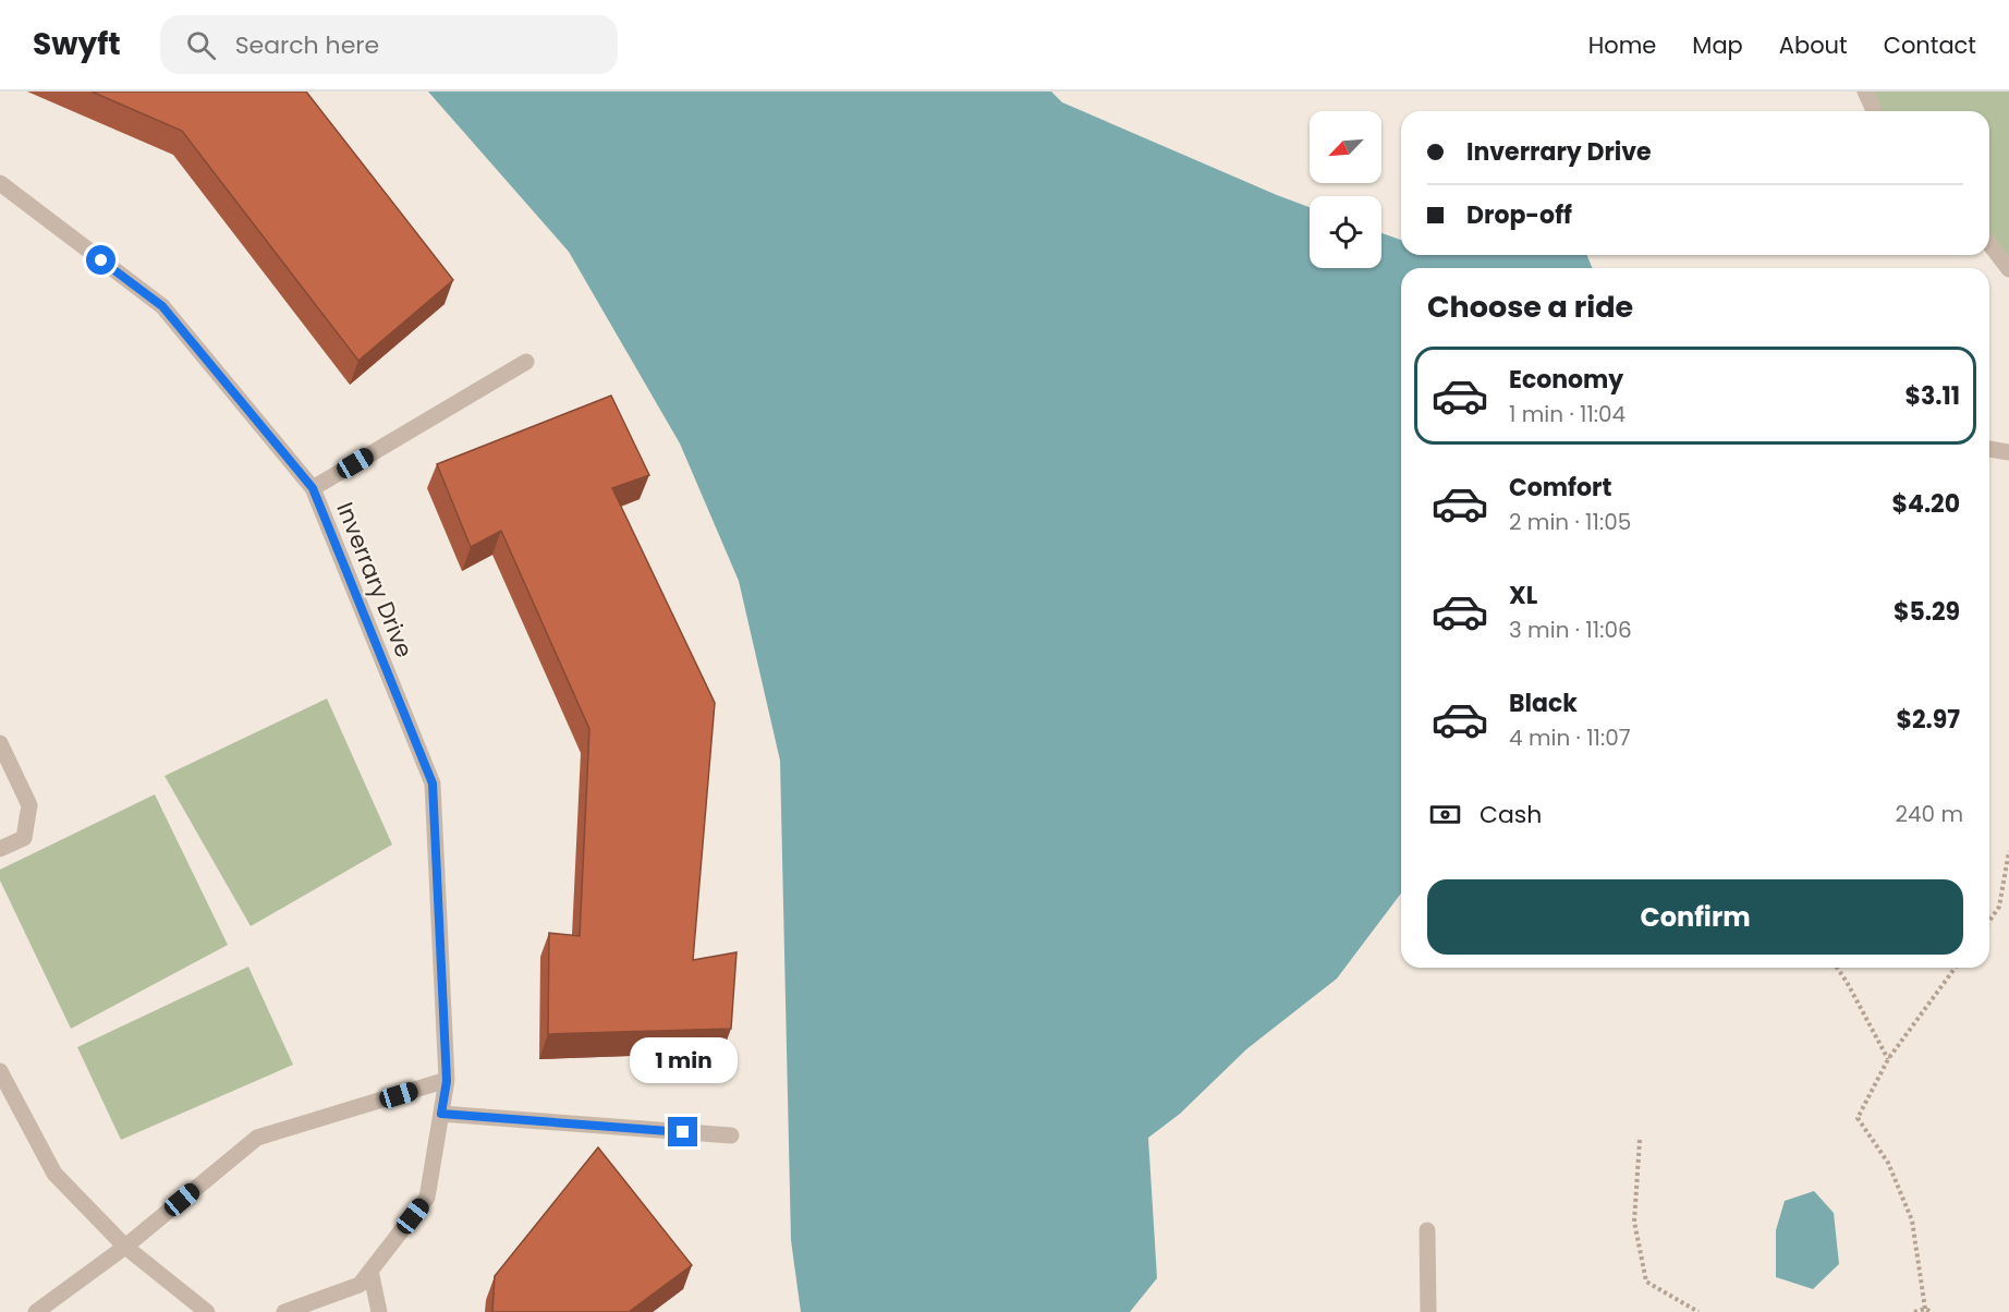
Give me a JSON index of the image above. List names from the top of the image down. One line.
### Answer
{"streets":{"street":["Inverrary Drive"]},"north":"bottom left","page":{"header":"Swyft","search":"Search here","nav":["Home","Map","About","Contact"],"banner":["Inverrary Drive","Drop-off"],"heading":"Choose a ride","list":[{"name":"Economy","note":"1 min · 11:04","value":"$3.11"},{"name":"Comfort","note":"2 min · 11:05","value":"$4.20"},{"name":"XL","note":"3 min · 11:06","value":"$5.29"},{"name":"Black","note":"4 min · 11:07","value":"$2.97"}],"pay":["Cash","240 m"],"buttons":"Confirm","bubble":"1 min"}}
